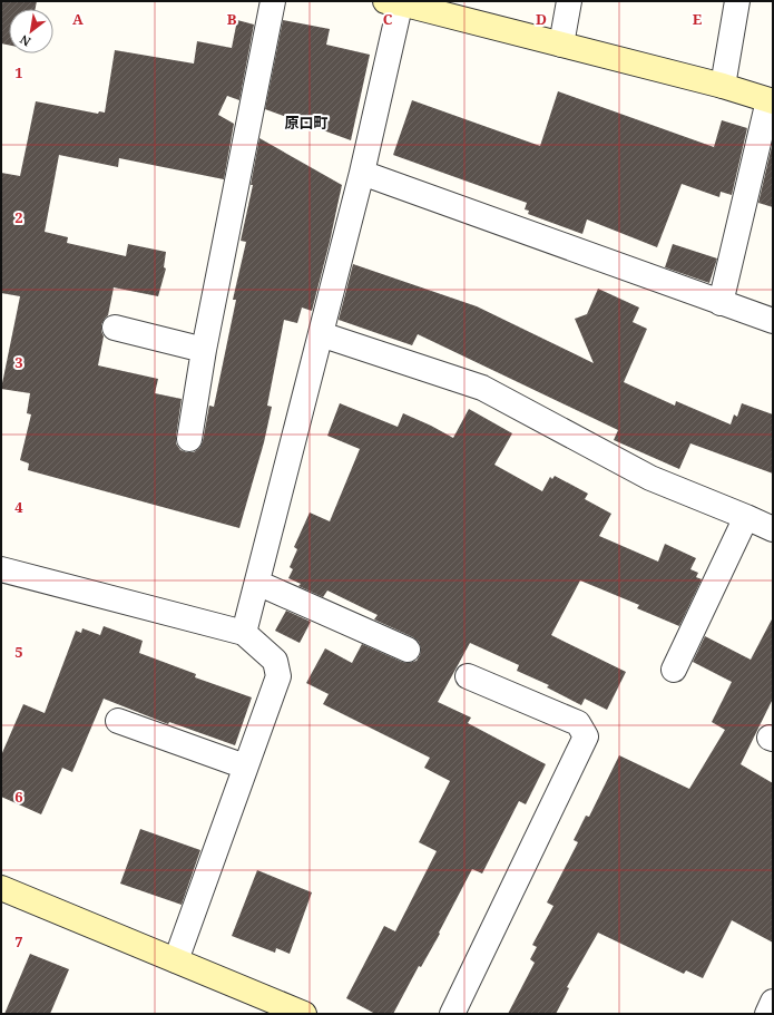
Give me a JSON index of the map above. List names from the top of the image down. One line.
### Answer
{"districts":["原口町"],"north":"bottom left","grid":{"columns":["A","B","C","D","E"],"rows":["1","2","3","4","5","6","7"]}}
